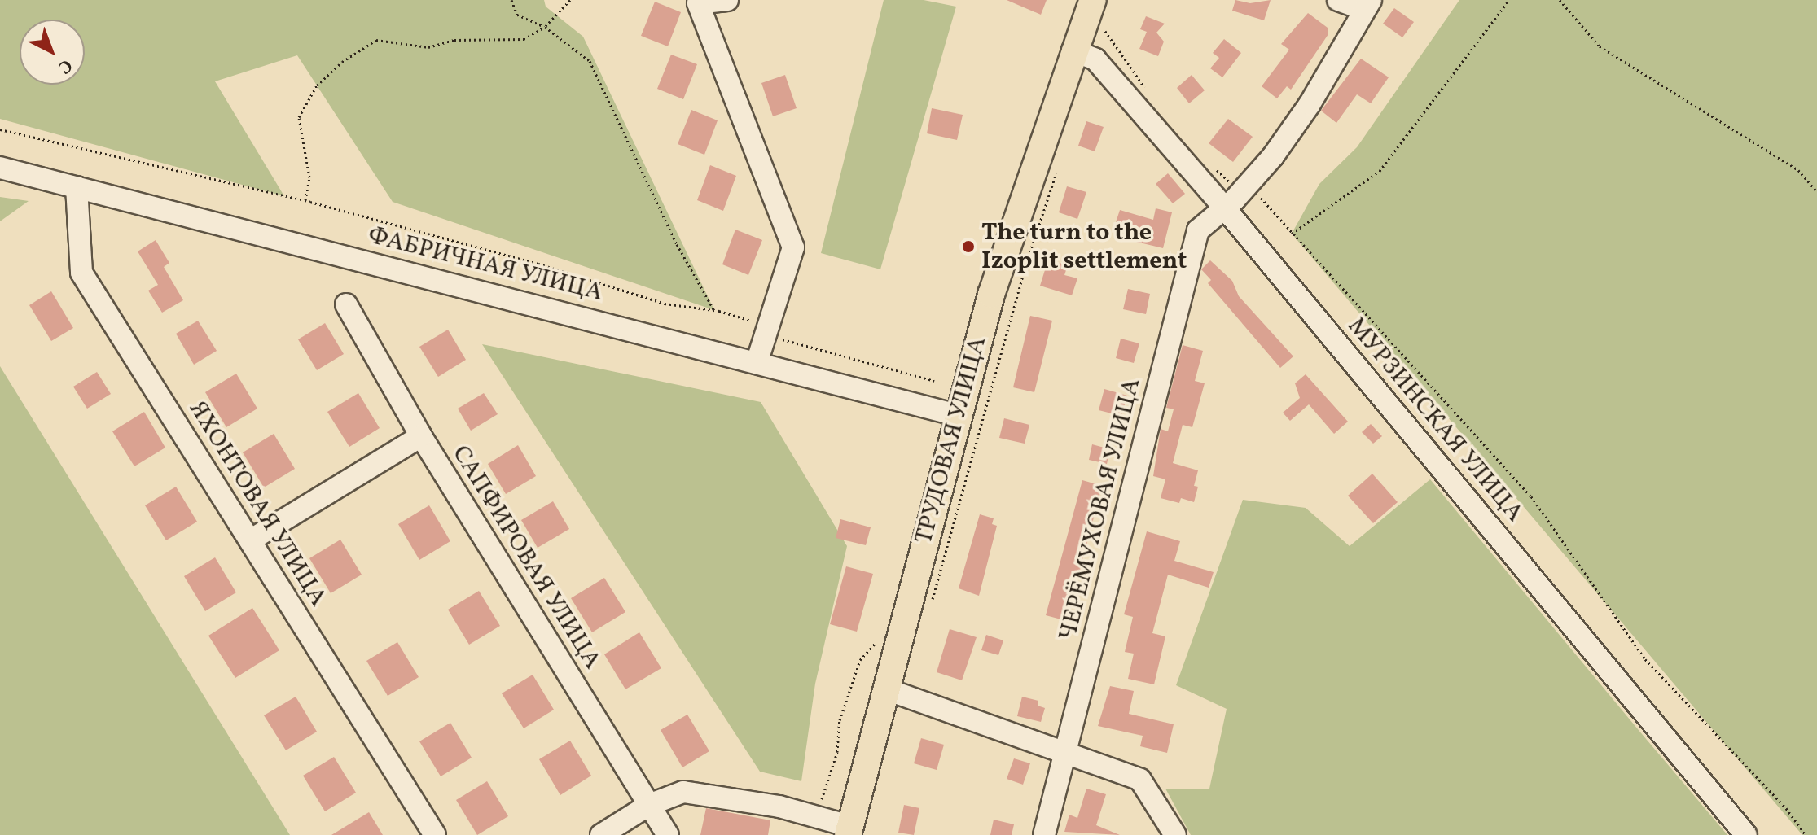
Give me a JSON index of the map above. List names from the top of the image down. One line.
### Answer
{"streets":{"main road":["ТРУДОВАЯ УЛИЦА"],"street":["ФАБРИЧНАЯ УЛИЦА","МУРЗИНСКАЯ УЛИЦА","ЯХОНТОВАЯ УЛИЦА","ЧЕРЁМУХОВАЯ УЛИЦА","САПФИРОВАЯ УЛИЦА"]},"crossings":[["ФАБРИЧНАЯ УЛИЦА","ТРУДОВАЯ УЛИЦА"],["ФАБРИЧНАЯ УЛИЦА","ЯХОНТОВАЯ УЛИЦА"],["МУРЗИНСКАЯ УЛИЦА","ТРУДОВАЯ УЛИЦА"],["МУРЗИНСКАЯ УЛИЦА","ЧЕРЁМУХОВАЯ УЛИЦА"]],"places":["The turn to the Izoplit settlement"],"north":"bottom right"}
